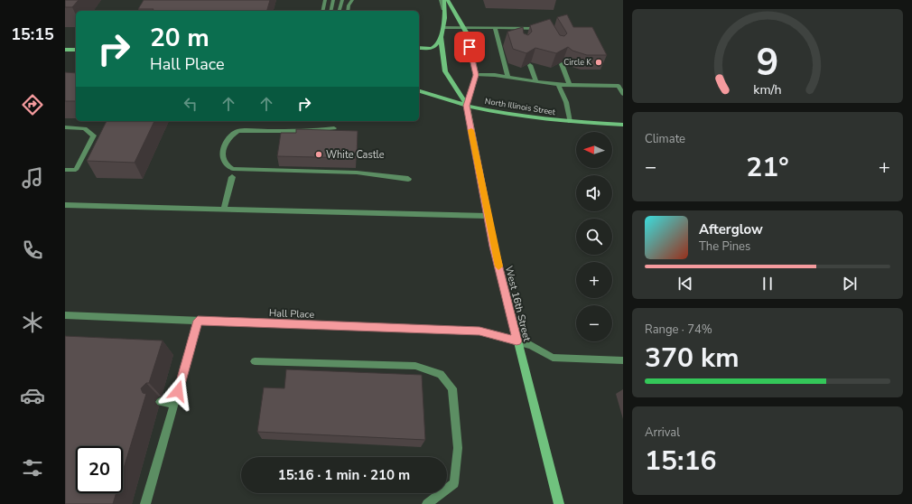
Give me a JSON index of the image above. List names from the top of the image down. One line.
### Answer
{"streets":{"main road":["North Illinois Street","West 16th Street"],"lane":["Hall Place"]},"crossings":[["North Illinois Street","West 16th Street"],["West 16th Street","Hall Place"]],"places":["Circle K","White Castle"],"north":"left","page":{"tabs":"15:15","turn":["20 m","Hall Place"],"tile":["Climate",["Range · 74%","370 km"],["Arrival","15:16"]],"map_buttons":["+","−"],"heat":["−","21°","+"],"song":["Afterglow","The Pines"],"limit":"20","trip":"15:16 · 1 min · 210 m","gauge":["9","km/h"]}}
